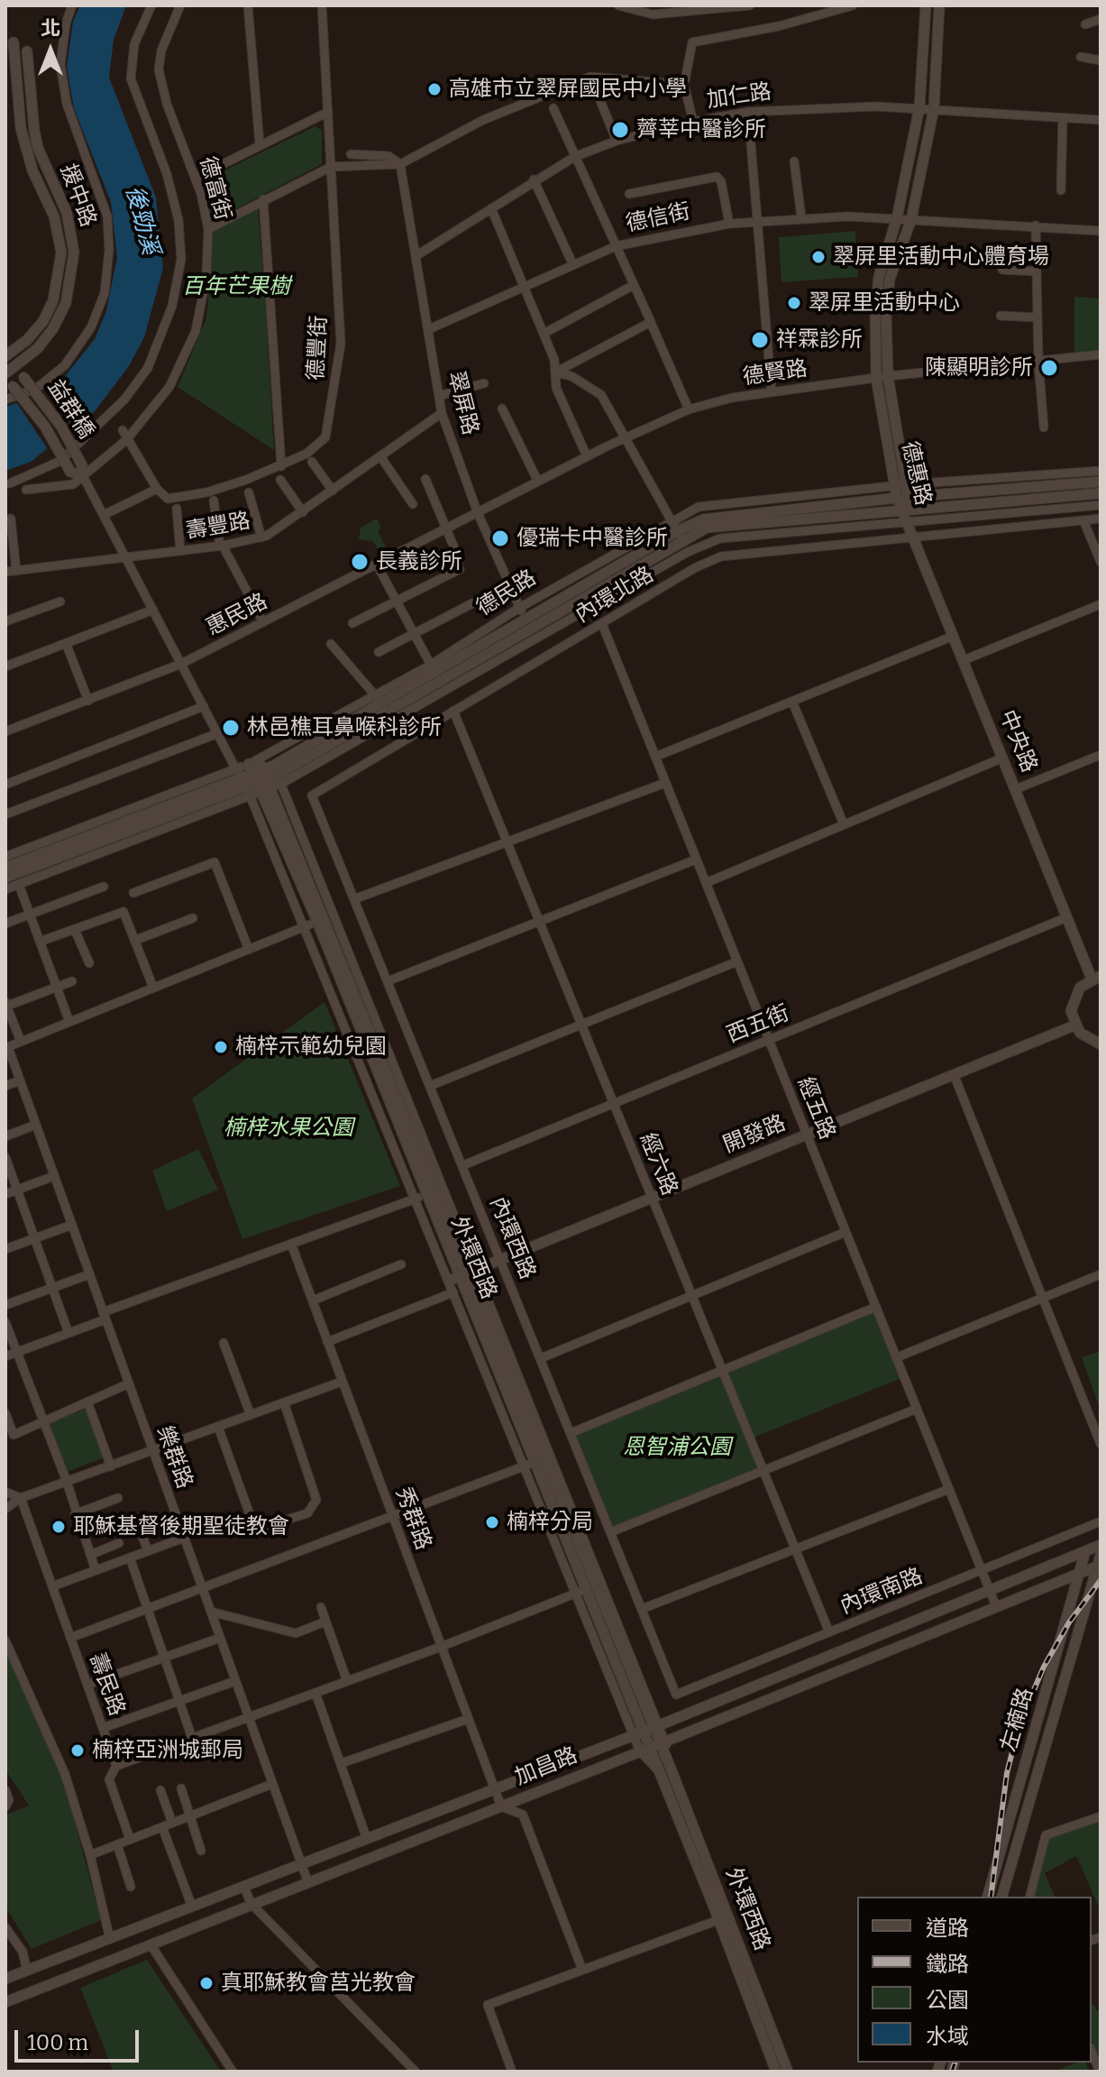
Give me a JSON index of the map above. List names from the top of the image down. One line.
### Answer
{"streets":{"street":["加仁路","德富街","援中路","德信街","德豐街","德賢路","翠屏路","益群橋","德惠路","壽豐路","德民路","內環北路","惠民路","中央路","西五街","經五路","開發路","經六路","內環西路","外環西路","樂群路","秀群路","內環南路","壽民路","左楠路","加昌路"]},"crossings":[["加仁路","翠屏路"],["加仁路","德惠路"],["德富街","益群橋"],["援中路","益群橋"],["德信街","翠屏路"],["德信街","德惠路"],["德賢路","翠屏路"],["德賢路","德惠路"],["德賢路","惠民路"],["翠屏路","壽豐路"],["翠屏路","德民路"],["翠屏路","惠民路"],["德惠路","德民路"],["德惠路","中央路"],["德民路","中央路"],["德民路","外環西路"],["內環北路","中央路"],["內環北路","經五路"],["內環北路","經六路"],["內環北路","內環西路"],["中央路","西五街"],["中央路","開發路"],["西五街","經五路"],["西五街","經六路"],["西五街","內環西路"],["經五路","開發路"],["經五路","內環南路"],["經五路","加昌路"],["開發路","經六路"],["開發路","內環西路"],["開發路","外環西路"],["經六路","內環南路"],["內環西路","內環南路"],["外環西路","加昌路"],["樂群路","加昌路"],["秀群路","加昌路"],["左楠路","加昌路"]],"water":["後勁溪"],"parks":["百年芒果樹","楠梓水果公園","恩智浦公園"],"places":["高雄市立翠屏國民中小學","薺莘中醫診所","翠屏里活動中心體育場","翠屏里活動中心","祥霖診所","陳顯明診所","優瑞卡中醫診所","長義診所","林邑樵耳鼻喉科診所","楠梓示範幼兒園","楠梓分局","耶穌基督後期聖徒教會","楠梓亞洲城郵局","真耶穌教會莒光教會"],"legend":["道路","鐵路","公園","水域"],"scale_bar":"100 m","north":"top"}
